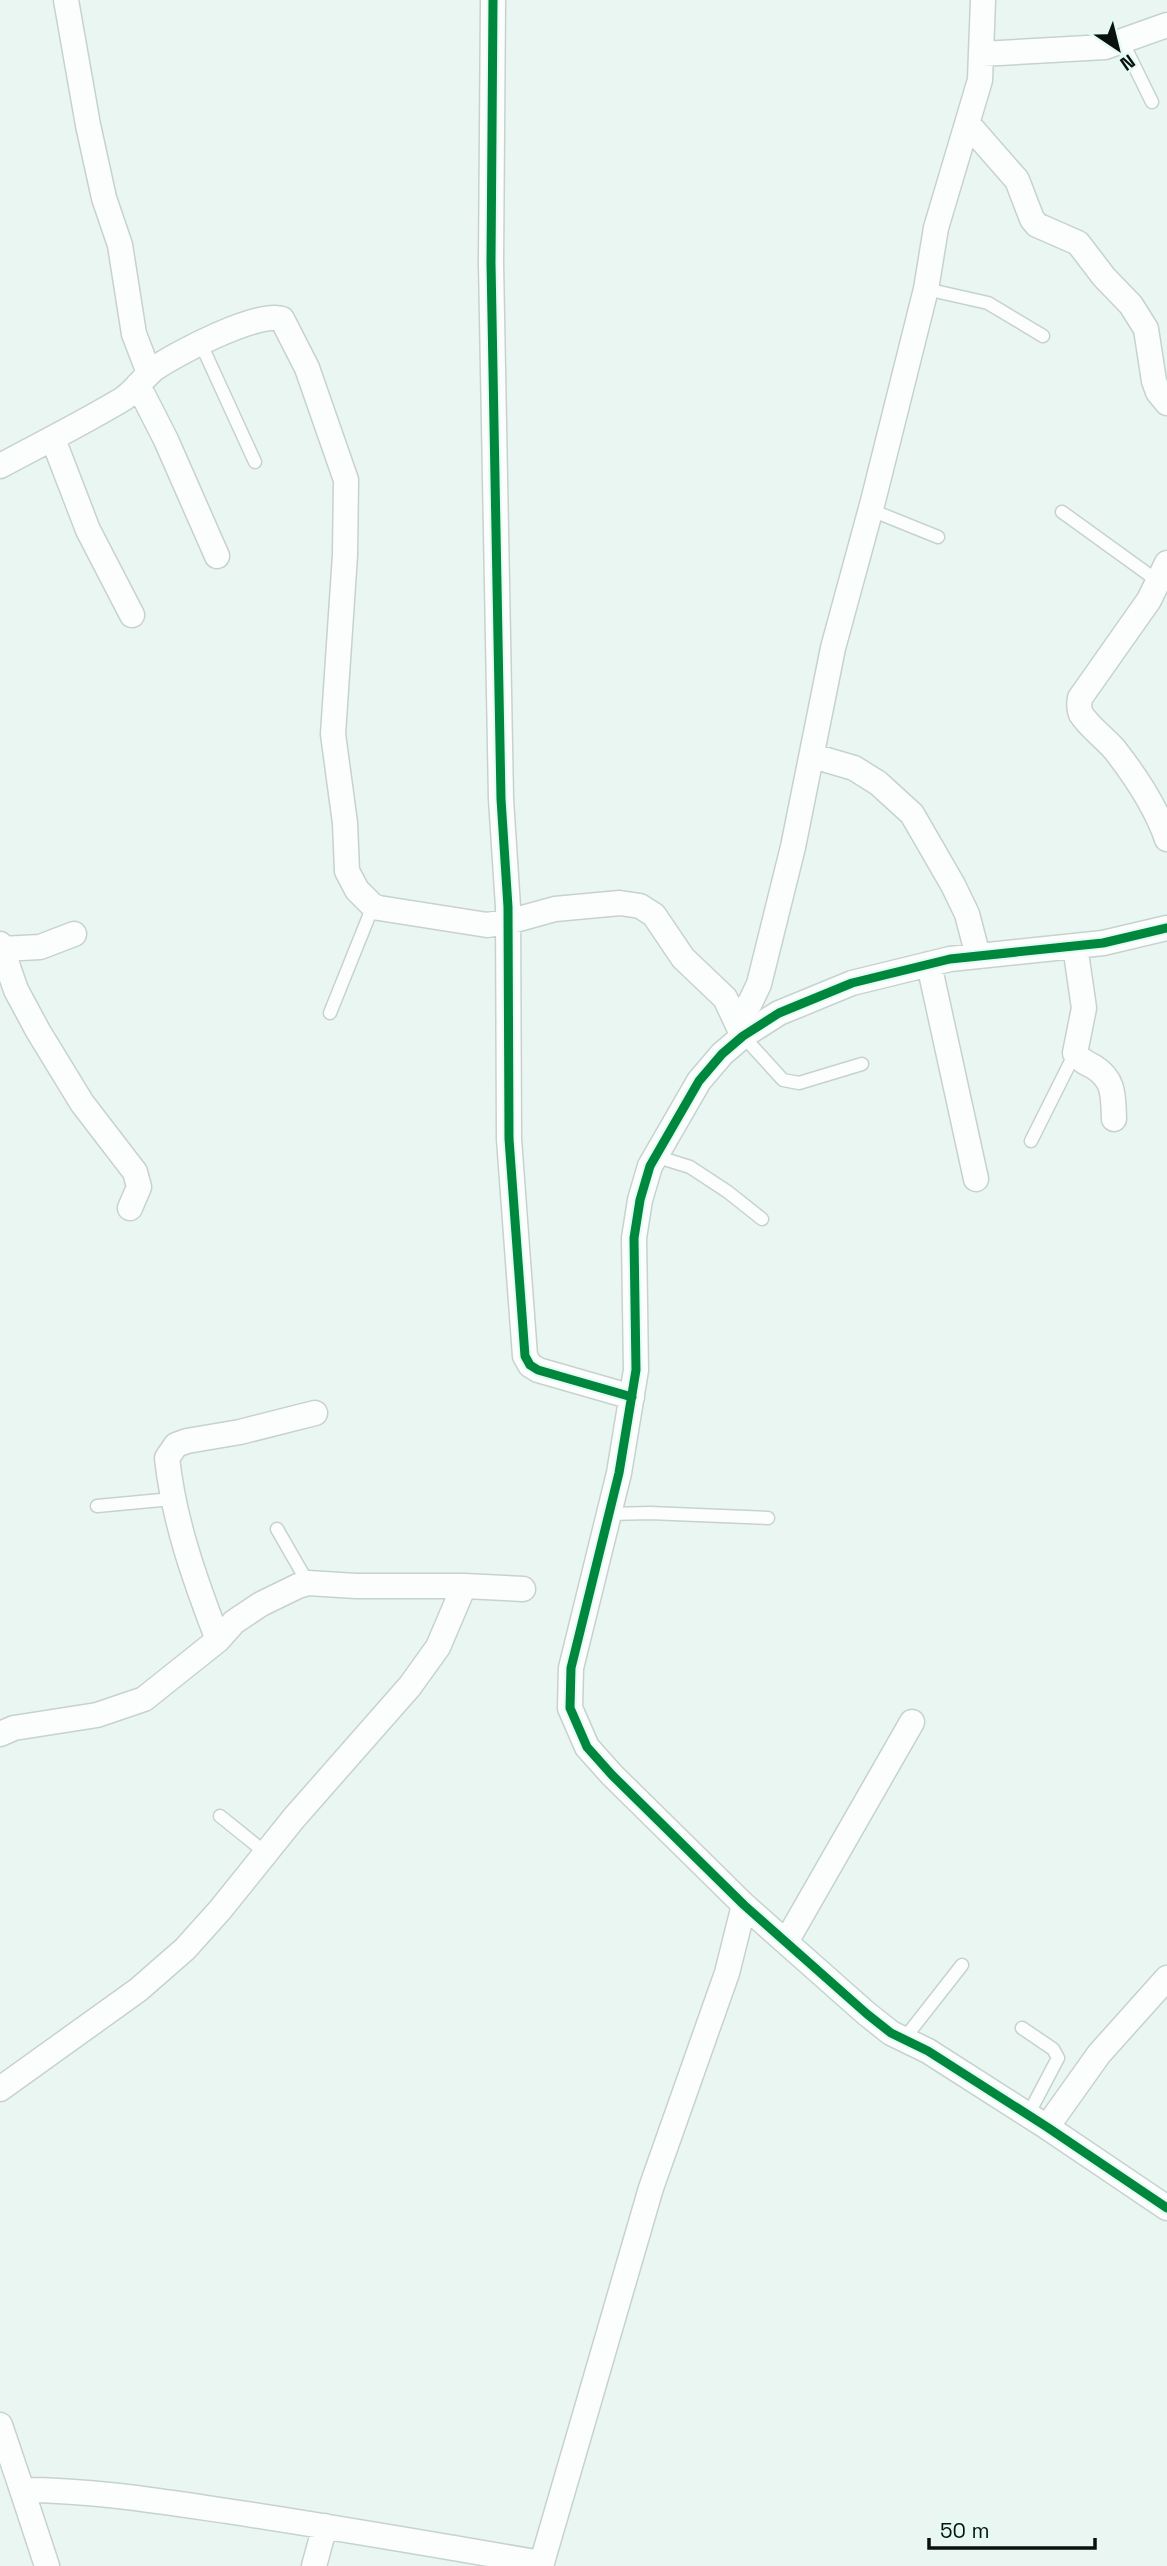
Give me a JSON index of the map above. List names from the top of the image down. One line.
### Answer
{"scale_bar":"50 m","north":"bottom right"}
